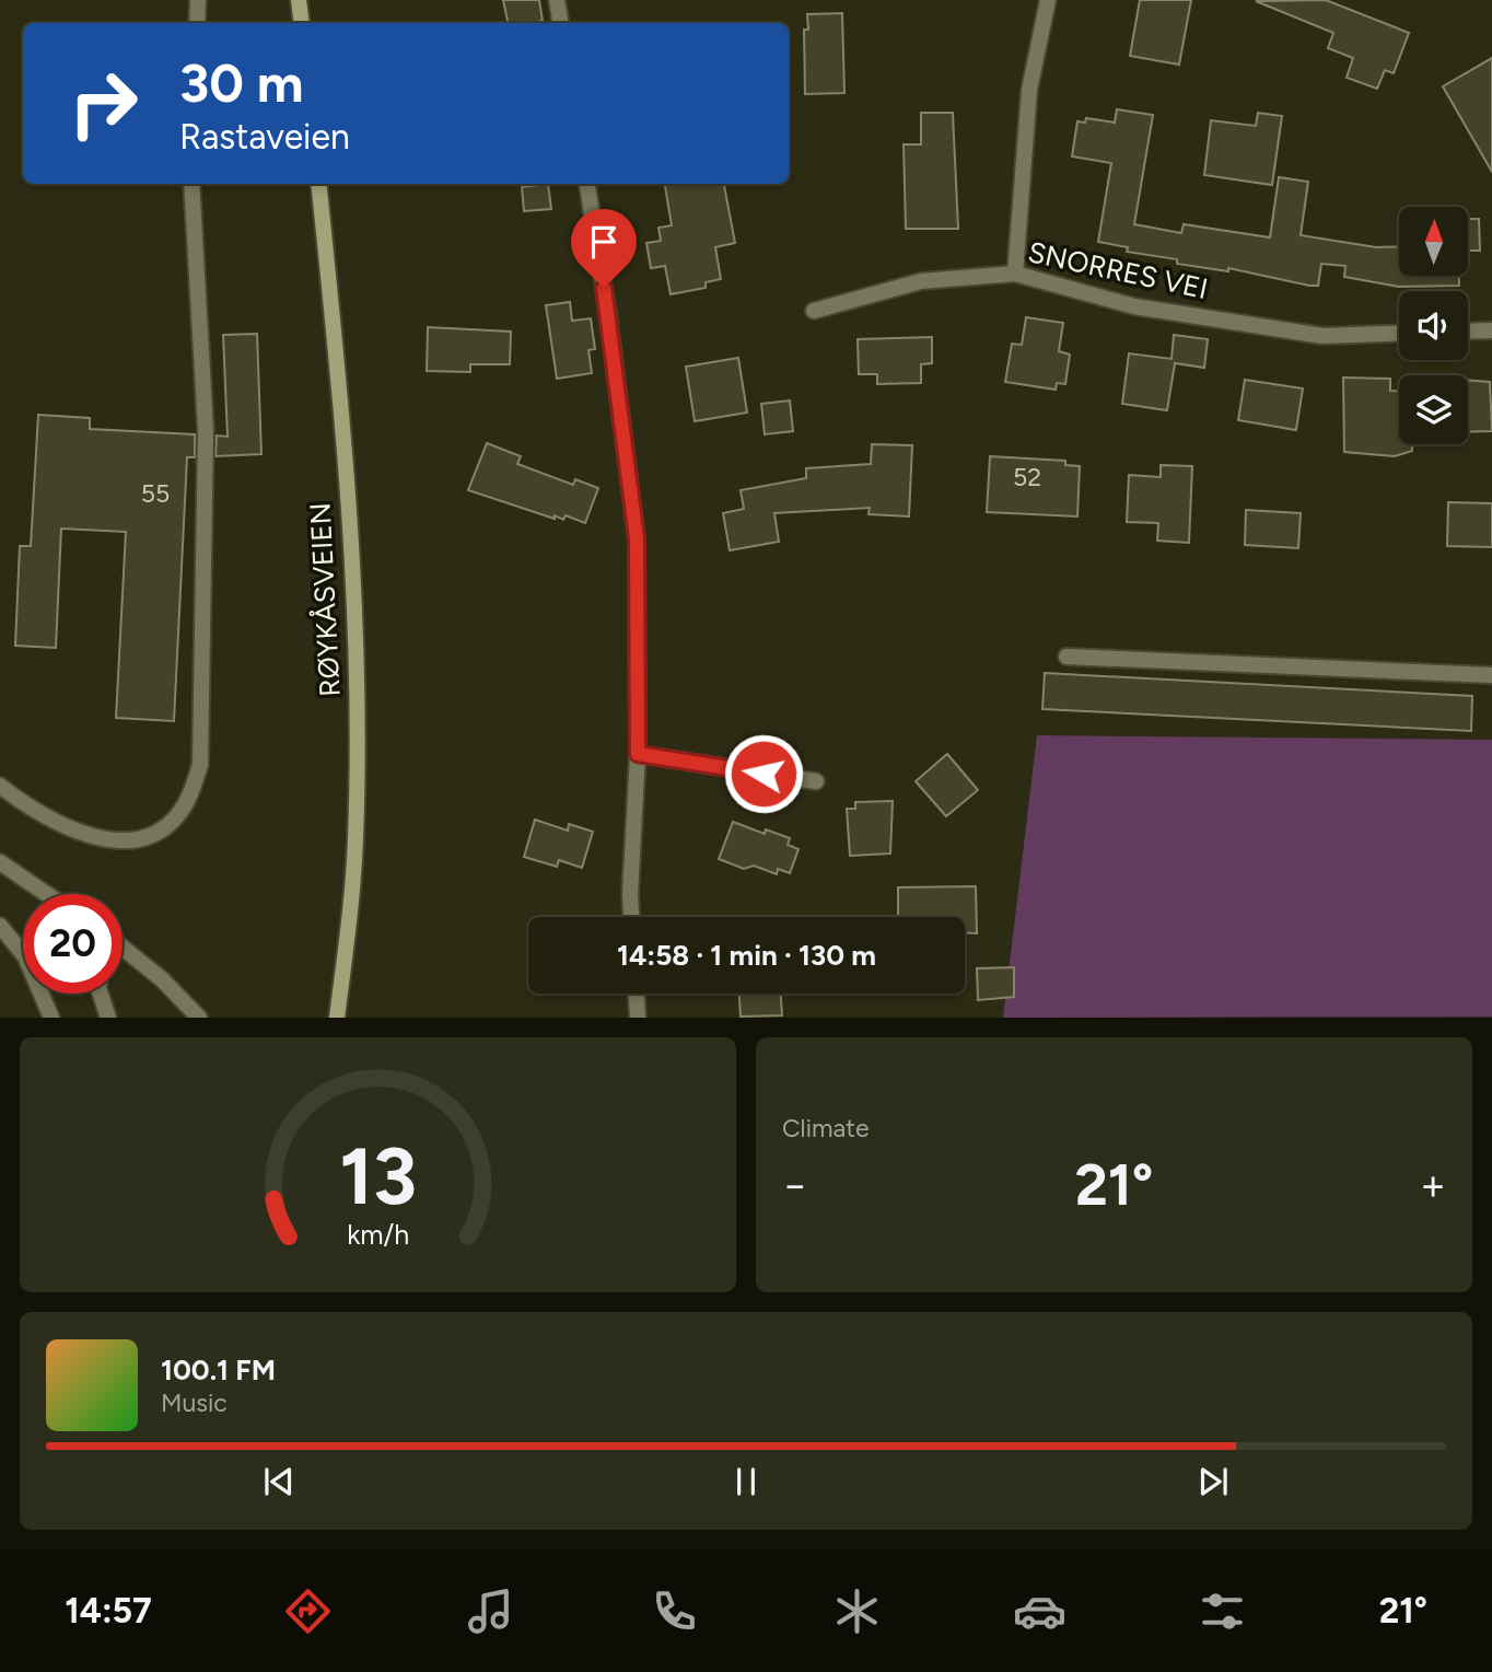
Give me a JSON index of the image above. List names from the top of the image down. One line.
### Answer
{"streets":{"main road":["RØYKÅSVEIEN"],"street":["SNORRES VEI"]},"house_numbers":["52","55"],"north":"top","page":{"turn":["30 m","Rastaveien"],"limit":"20","trip":"14:58 · 1 min · 130 m","tile":"Climate","heat":["−","21°","+"],"song":["100.1 FM","Music"],"tabs":["14:57","21°"],"gauge":["13","km/h"]}}
